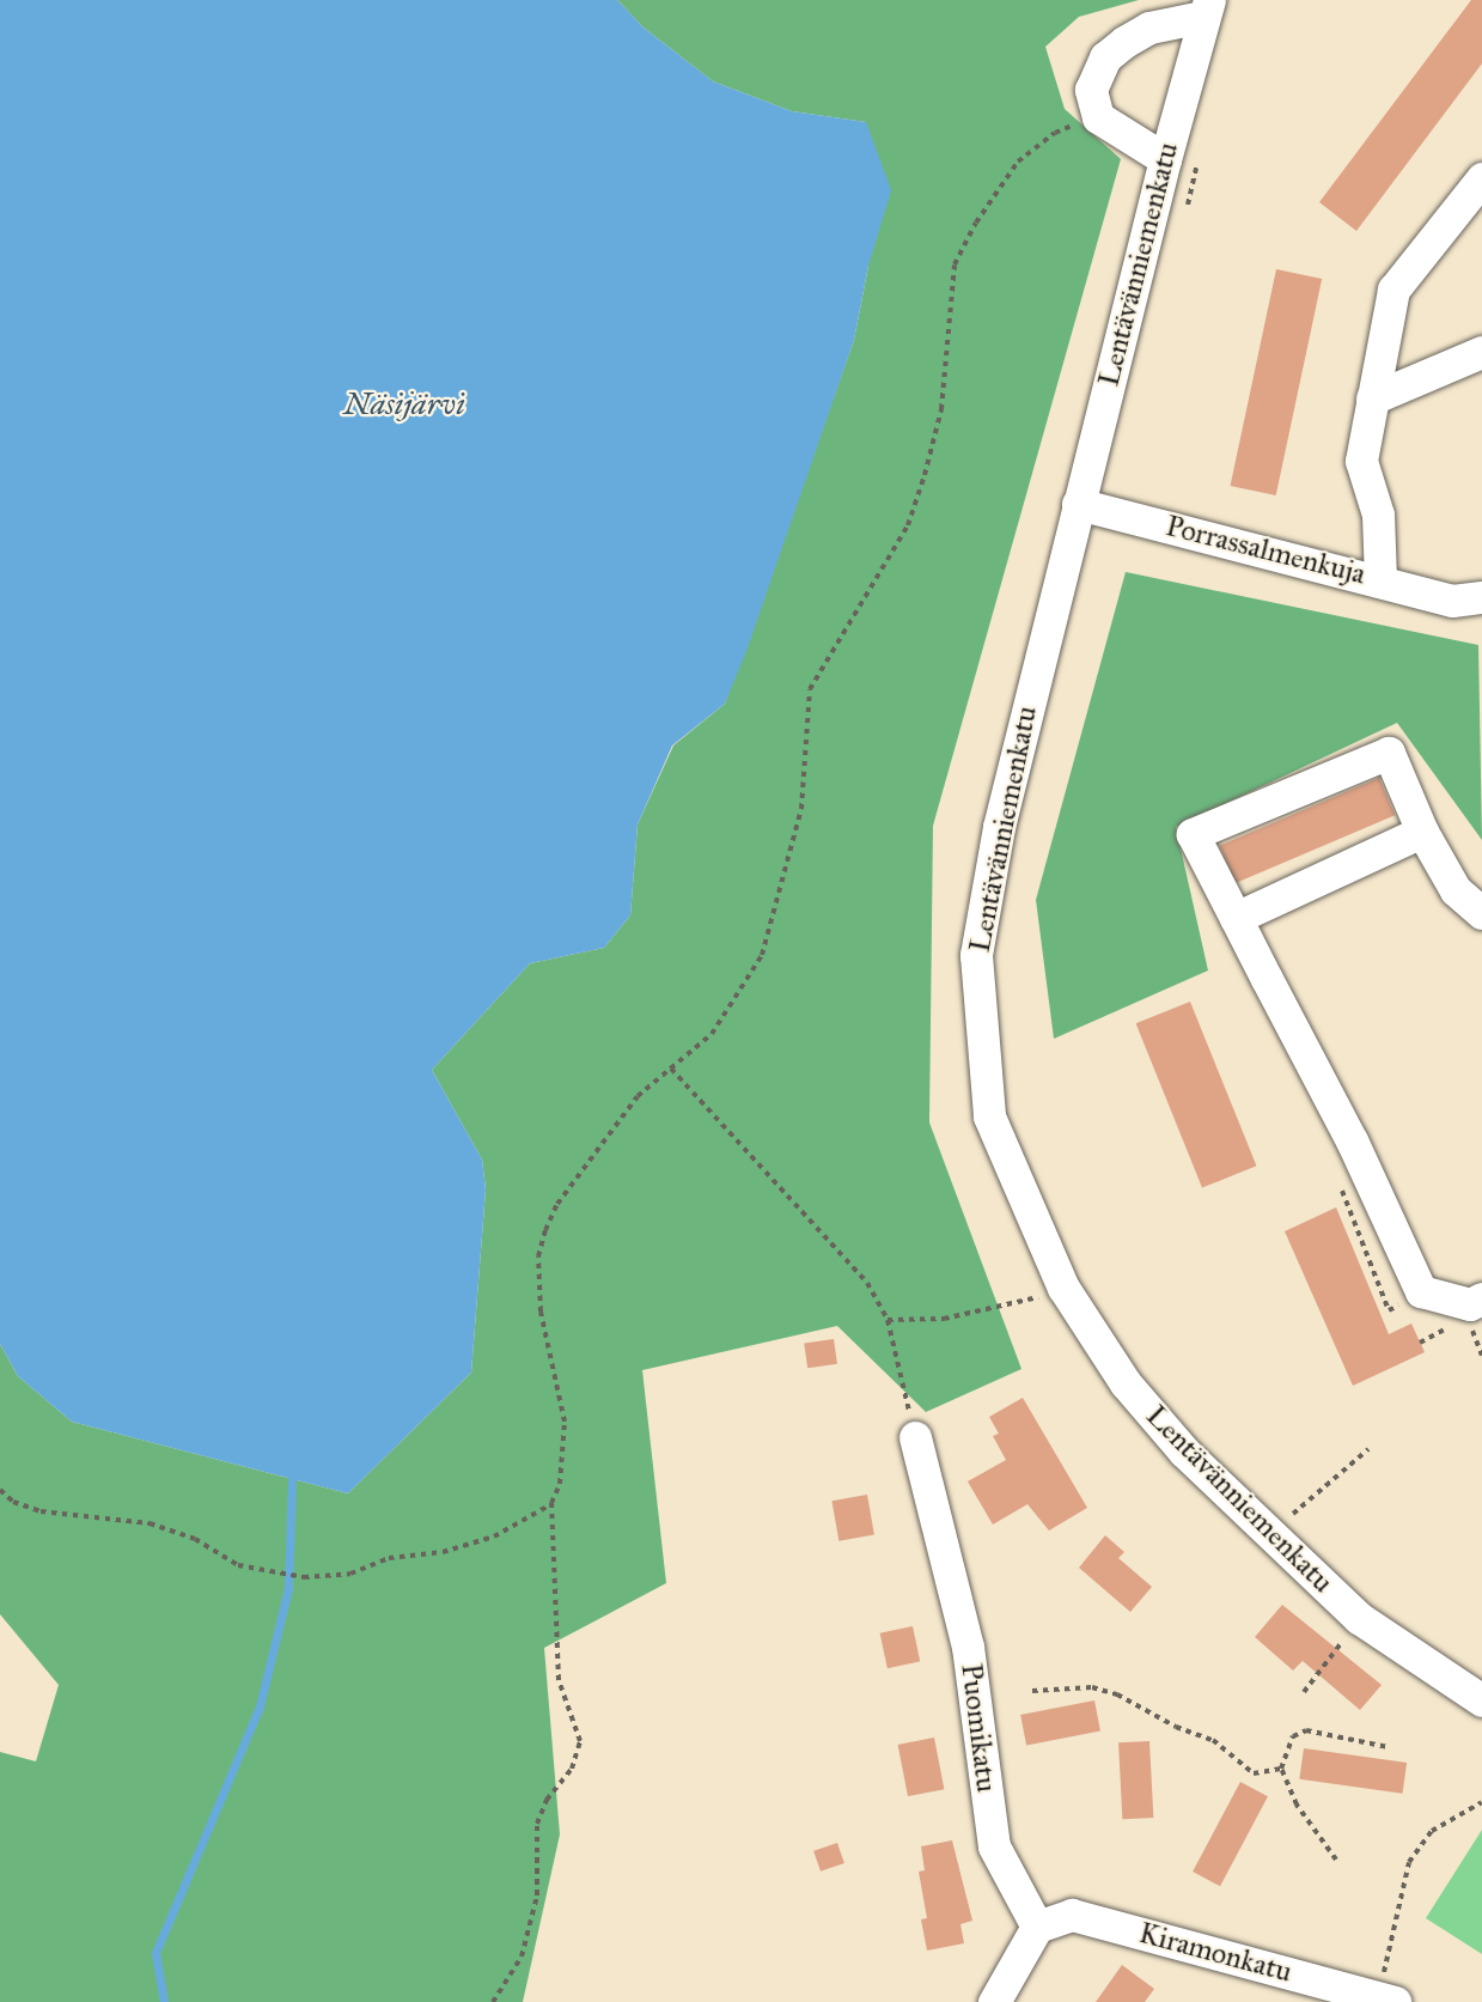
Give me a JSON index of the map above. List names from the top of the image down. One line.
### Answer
{"streets":{"street":["Lentävänniemenkatu","Porrassalmenkuja","Puomikatu","Kiramonkatu"]},"crossings":[["Lentävänniemenkatu","Porrassalmenkuja"],["Puomikatu","Kiramonkatu"]],"water":["Näsijärvi"]}
